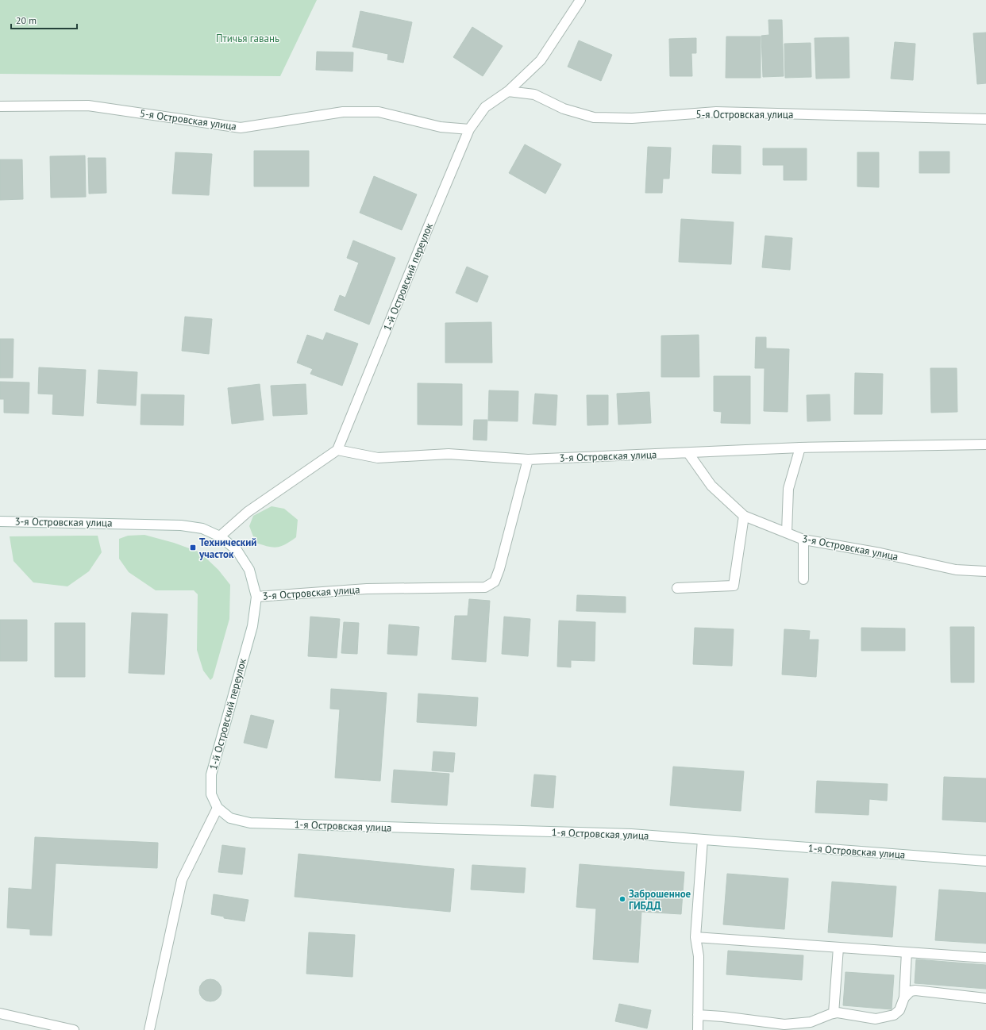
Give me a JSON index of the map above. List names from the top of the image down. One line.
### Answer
{"streets":{"street":["5-я Островская улица","1-й Островский переулок","3-я Островская улица","1-я Островская улица"]},"crossings":[["5-я Островская улица","1-й Островский переулок"],["1-й Островский переулок","3-я Островская улица"],["1-й Островский переулок","1-я Островская улица"]],"parks":["Птичья гавань"],"places":{"transit":["Технический участок"],"other":["Заброшенное ГИБДД"]},"scale_bar":"20 m"}
